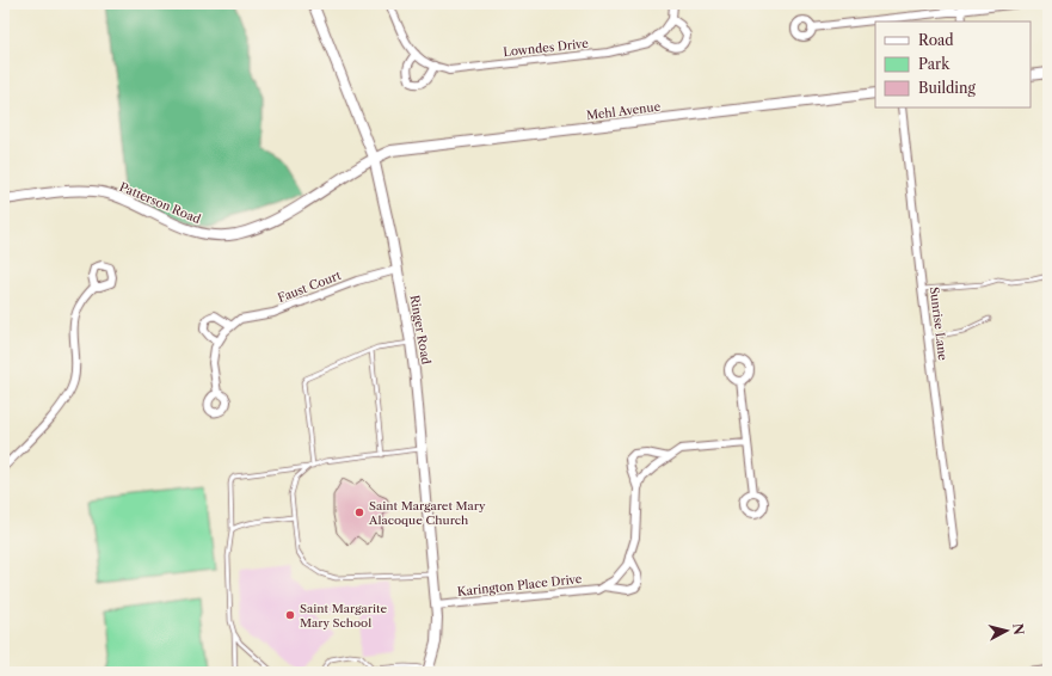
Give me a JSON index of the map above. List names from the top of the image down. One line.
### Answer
{"streets":{"street":["Lowndes Drive","Mehl Avenue","Patterson Road","Faust Court","Sunrise Lane","Ringer Road","Karington Place Drive"]},"crossings":[["Mehl Avenue","Patterson Road"],["Mehl Avenue","Ringer Road"],["Patterson Road","Ringer Road"],["Faust Court","Ringer Road"],["Ringer Road","Karington Place Drive"]],"places":["Saint Margaret Mary Alacoque Church","Saint Margarite Mary School"],"legend":["Road","Park","Building"],"north":"right"}
